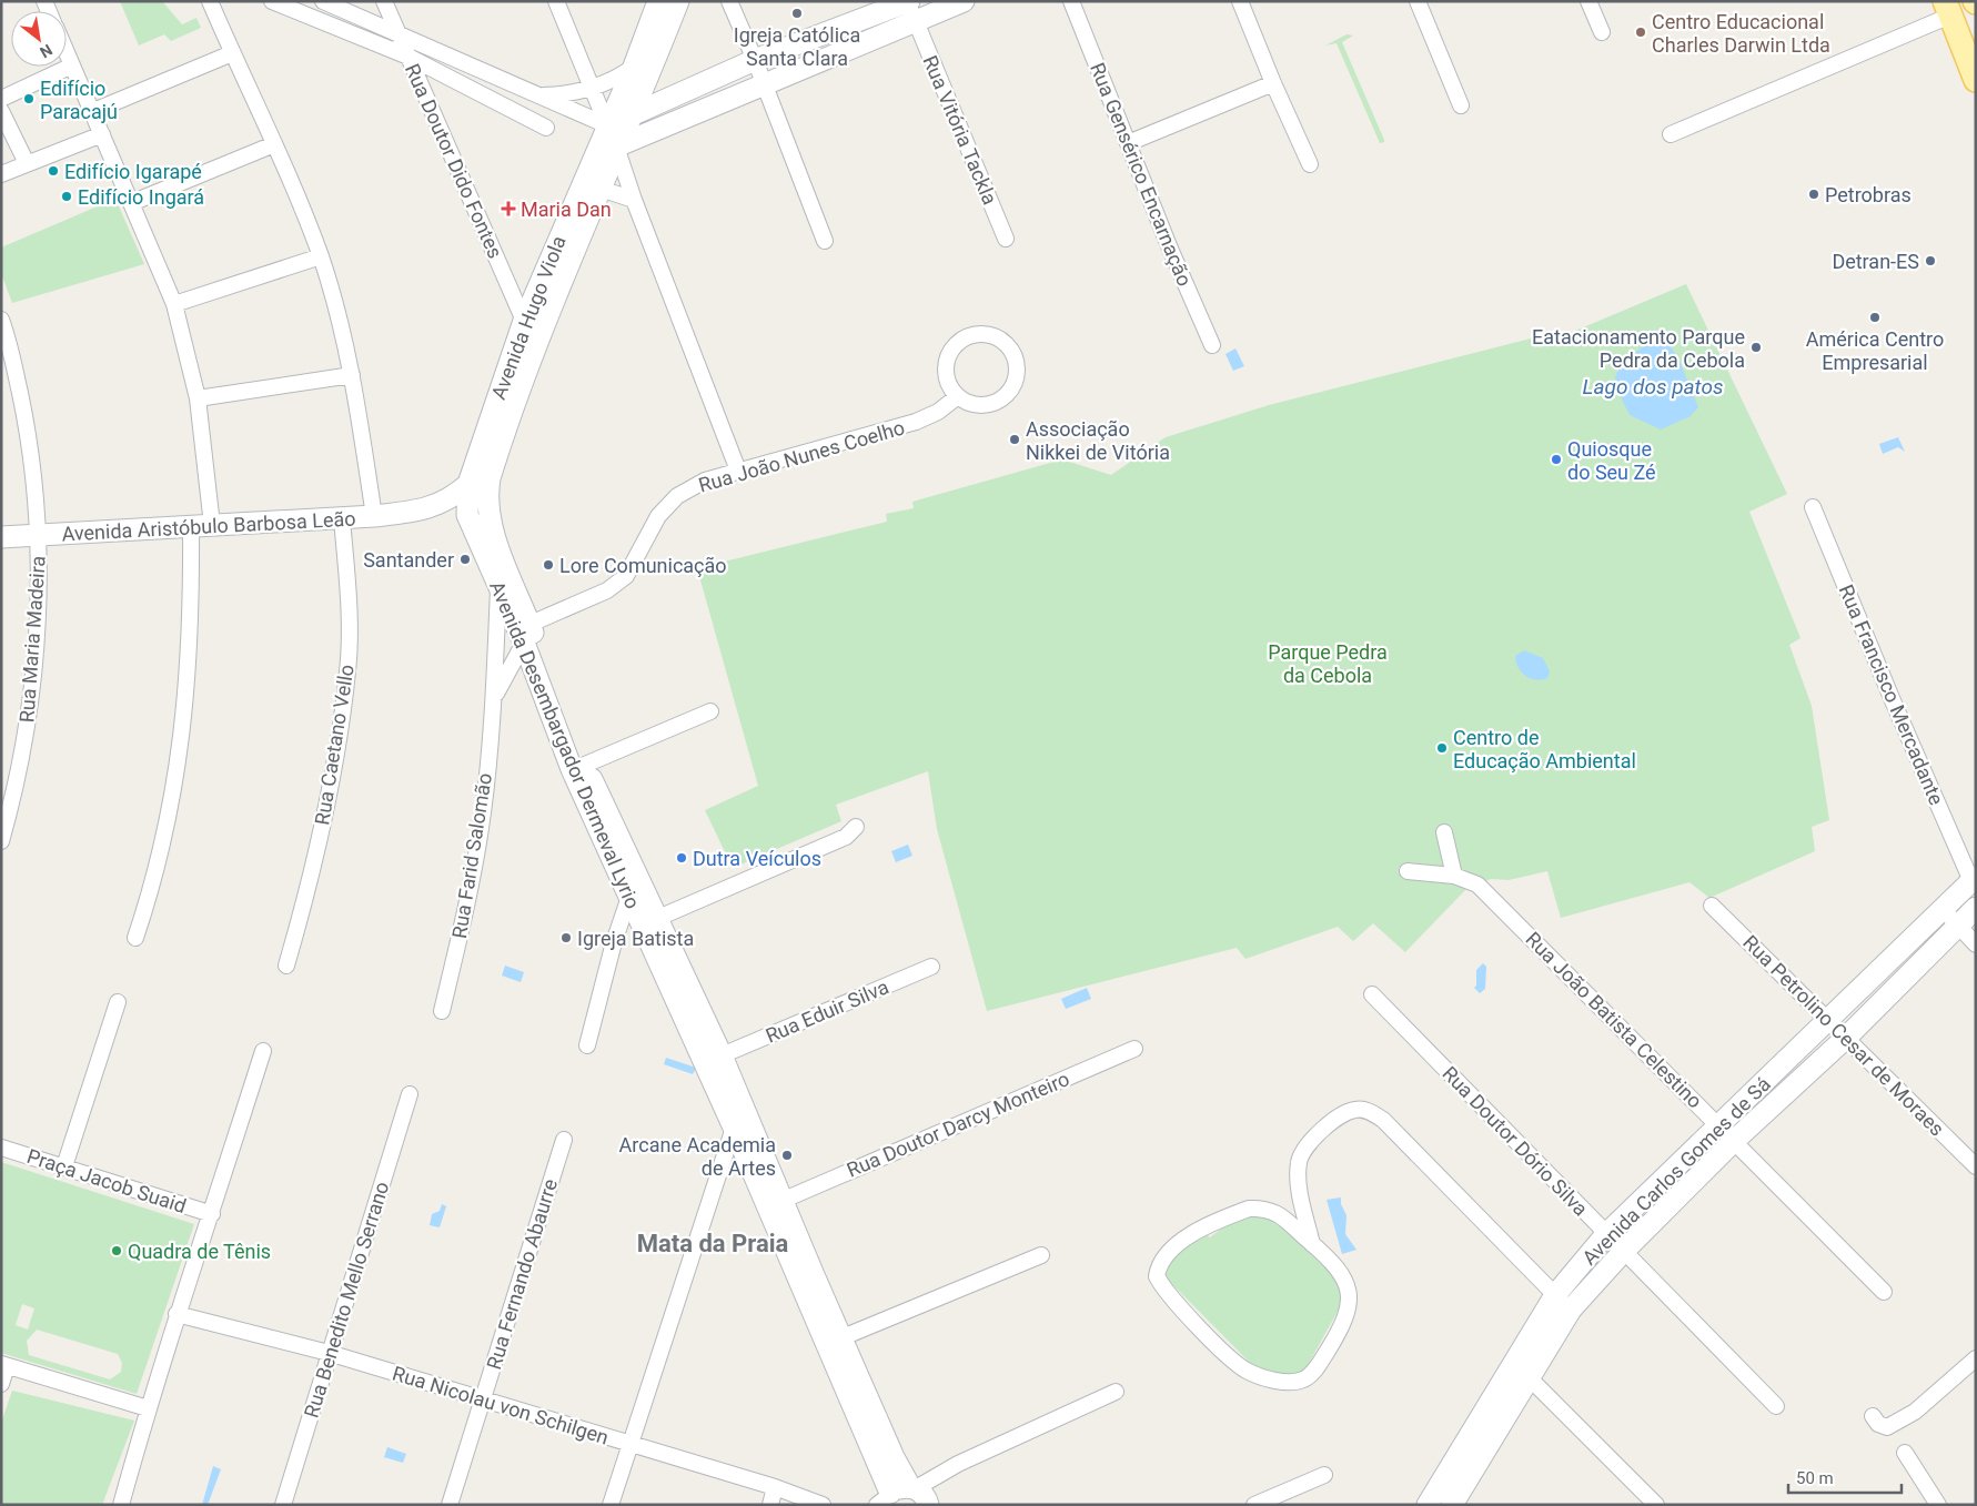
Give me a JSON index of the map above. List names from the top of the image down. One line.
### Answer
{"streets":{"street":["Rua Vitória Tackla","Rua Doutor Dido Fontes","Rua Gensérico Encarnação","Avenida Hugo Viola","Rua João Nunes Coelho","Avenida Aristóbulo Barbosa Leão","Rua Maria Madeira","Rua Francisco Mercadante","Rua Caetano Vello","Avenida Desembargador Dermeval Lyrio","Rua Farid Salomão","Rua Eduir Silva","Rua João Batista Celestino","Rua Petrolino Cesar de Moraes","Rua Doutor Darcy Monteiro","Rua Doutor Dório Silva","Avenida Carlos Gomes de Sá","Praça Jacob Suaid","Rua Fernando Abaurre","Rua Benedito Mello Serrano","Rua Nicolau von Schilgen"]},"crossings":[["Rua Doutor Dido Fontes","Avenida Hugo Viola"],["Avenida Hugo Viola","Avenida Aristóbulo Barbosa Leão"],["Avenida Hugo Viola","Avenida Desembargador Dermeval Lyrio"],["Rua João Nunes Coelho","Avenida Desembargador Dermeval Lyrio"],["Rua João Nunes Coelho","Rua Farid Salomão"],["Avenida Aristóbulo Barbosa Leão","Rua Maria Madeira"],["Avenida Aristóbulo Barbosa Leão","Rua Caetano Vello"],["Avenida Aristóbulo Barbosa Leão","Avenida Desembargador Dermeval Lyrio"],["Rua Francisco Mercadante","Avenida Carlos Gomes de Sá"],["Avenida Desembargador Dermeval Lyrio","Rua Farid Salomão"],["Avenida Desembargador Dermeval Lyrio","Rua Eduir Silva"],["Avenida Desembargador Dermeval Lyrio","Rua Doutor Darcy Monteiro"],["Rua João Batista Celestino","Avenida Carlos Gomes de Sá"],["Rua Petrolino Cesar de Moraes","Avenida Carlos Gomes de Sá"],["Rua Doutor Dório Silva","Avenida Carlos Gomes de Sá"],["Rua Fernando Abaurre","Rua Nicolau von Schilgen"],["Rua Benedito Mello Serrano","Rua Nicolau von Schilgen"]],"districts":["Mata da Praia"],"water":["Lago dos patos"],"parks":["Parque Pedra da Cebola"],"places":{"other":["Igreja Católica Santa Clara","Centro Educacional Charles Darwin Ltda","Edifício Paracajú","Edifício Igarapé","Petrobras","Edifício Ingará","Detran-ES","América Centro Empresarial","Eatacionamento Parque Pedra da Cebola","Associação Nikkei de Vitória","Quiosque do Seu Zé","Santander","Lore Comunicação","Centro de Educação Ambiental","Dutra Veículos","Igreja Batista","Arcane Academia de Artes","Quadra de Tênis"],"health":["Maria Dan"]},"scale_bar":"50 m","north":"bottom right"}
